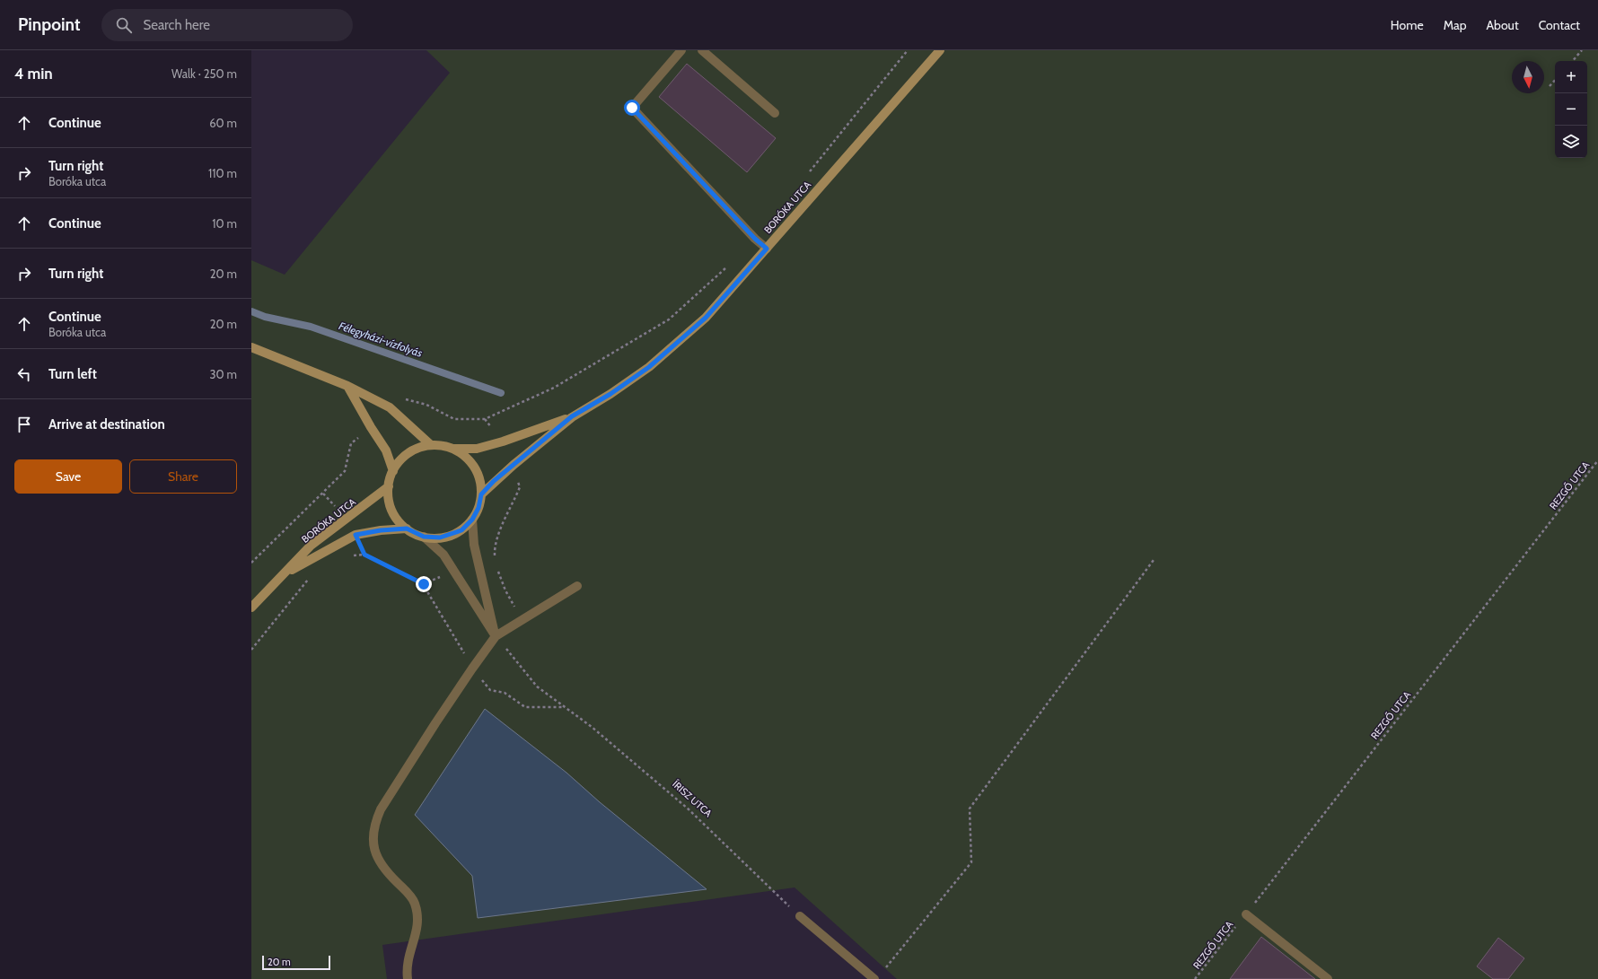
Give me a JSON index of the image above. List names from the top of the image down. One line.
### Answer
{"streets":{"street":["BORÓKA UTCA"],"path":["REZGŐ UTCA","ÍRISZ UTCA"]},"water":["Félegyházi-vízfolyás"],"scale_bar":"20 m","north":"bottom","page":{"header":"Pinpoint","search":"Search here","nav":["Home","Map","About","Contact"],"heading":["4 min","Walk · 250 m"],"map_buttons":["+","−"],"list":[["Continue","60 m"],["Turn right","Boróka utca","110 m"],["Continue","10 m"],["Turn right","20 m"],["Continue","Boróka utca","20 m"],["Turn left","30 m"],"Arrive at destination"],"buttons":["Save","Share"],"scale":"20 m"}}
